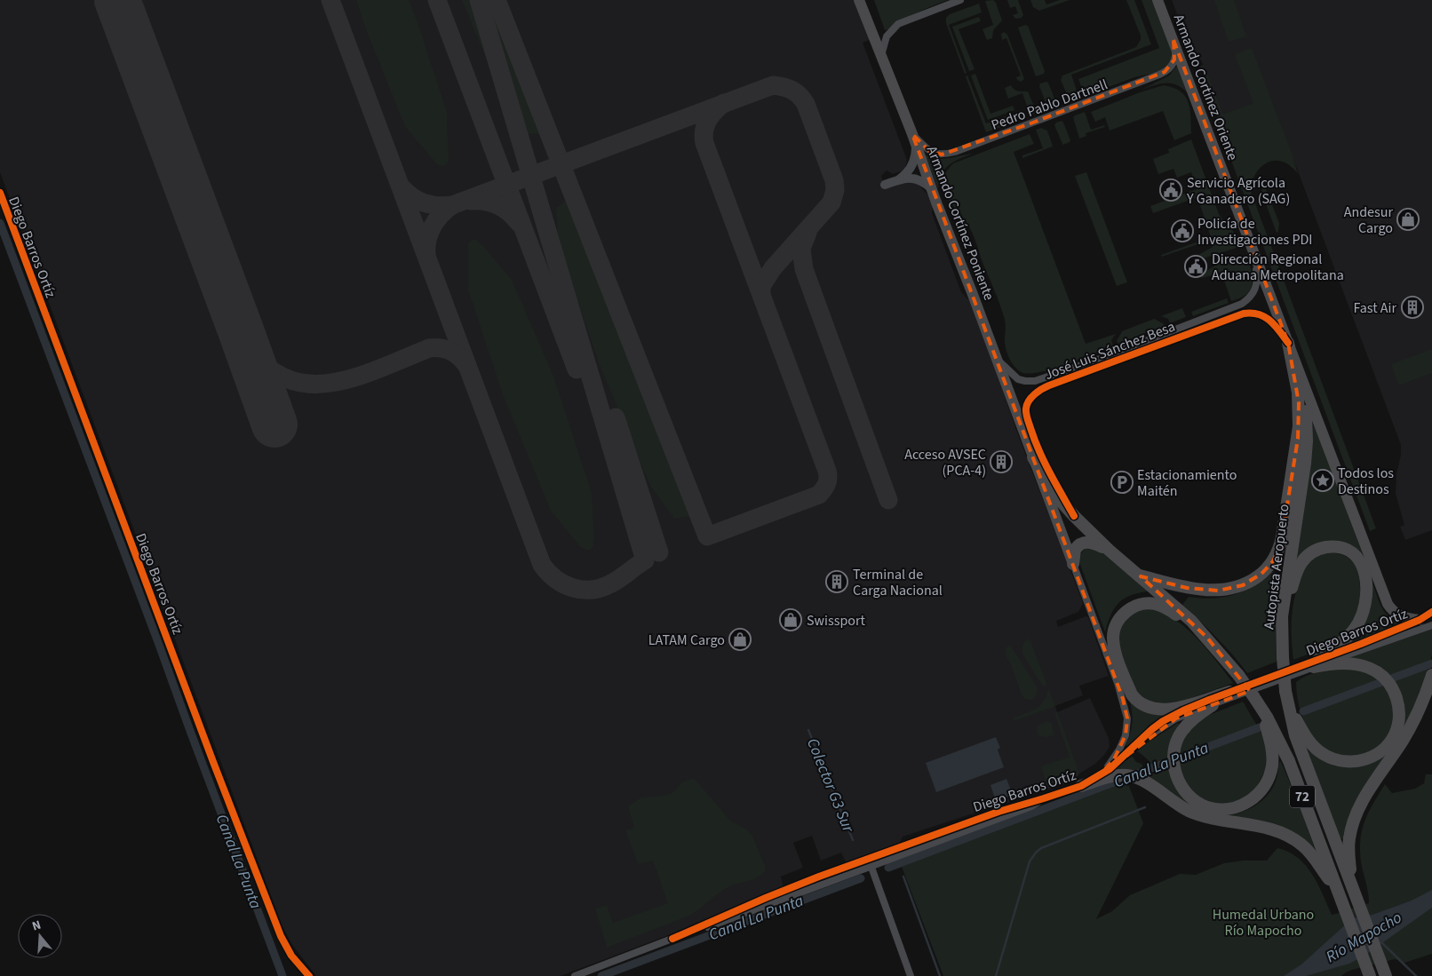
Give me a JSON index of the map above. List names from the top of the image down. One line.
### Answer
{"streets":{"highway":["Armando Cortínez Oriente","Armando Cortínez Poniente","Autopista Aeropuerto","72"],"street":["Pedro Pablo Dartnell","Diego Barros Ortíz","José Luis Sánchez Besa"]},"crossings":[["Armando Cortínez Oriente","Pedro Pablo Dartnell"],["Armando Cortínez Oriente","Diego Barros Ortíz"],["Armando Cortínez Oriente","José Luis Sánchez Besa"],["Armando Cortínez Oriente","Autopista Aeropuerto"],["Pedro Pablo Dartnell","Armando Cortínez Poniente"],["Armando Cortínez Poniente","José Luis Sánchez Besa"],["Armando Cortínez Poniente","72"],["José Luis Sánchez Besa","72"]],"water":["Canal La Punta","Colector G3 Sur","Río Mapocho"],"parks":["Humedal Urbano Río Mapocho"],"places":{"public building":["Servicio Agrícola Y Ganadero (SAG)","Policía de Investigaciones PDI","Dirección Regional Aduana Metropolitana"],"shop":["Andesur Cargo","Swissport","LATAM Cargo"],"building":["Fast Air","Acceso AVSEC (PCA-4)","Terminal de Carga Nacional"],"place":["Todos los Destinos"],"parking":["Estacionamiento Maitén"]},"north":"top"}
